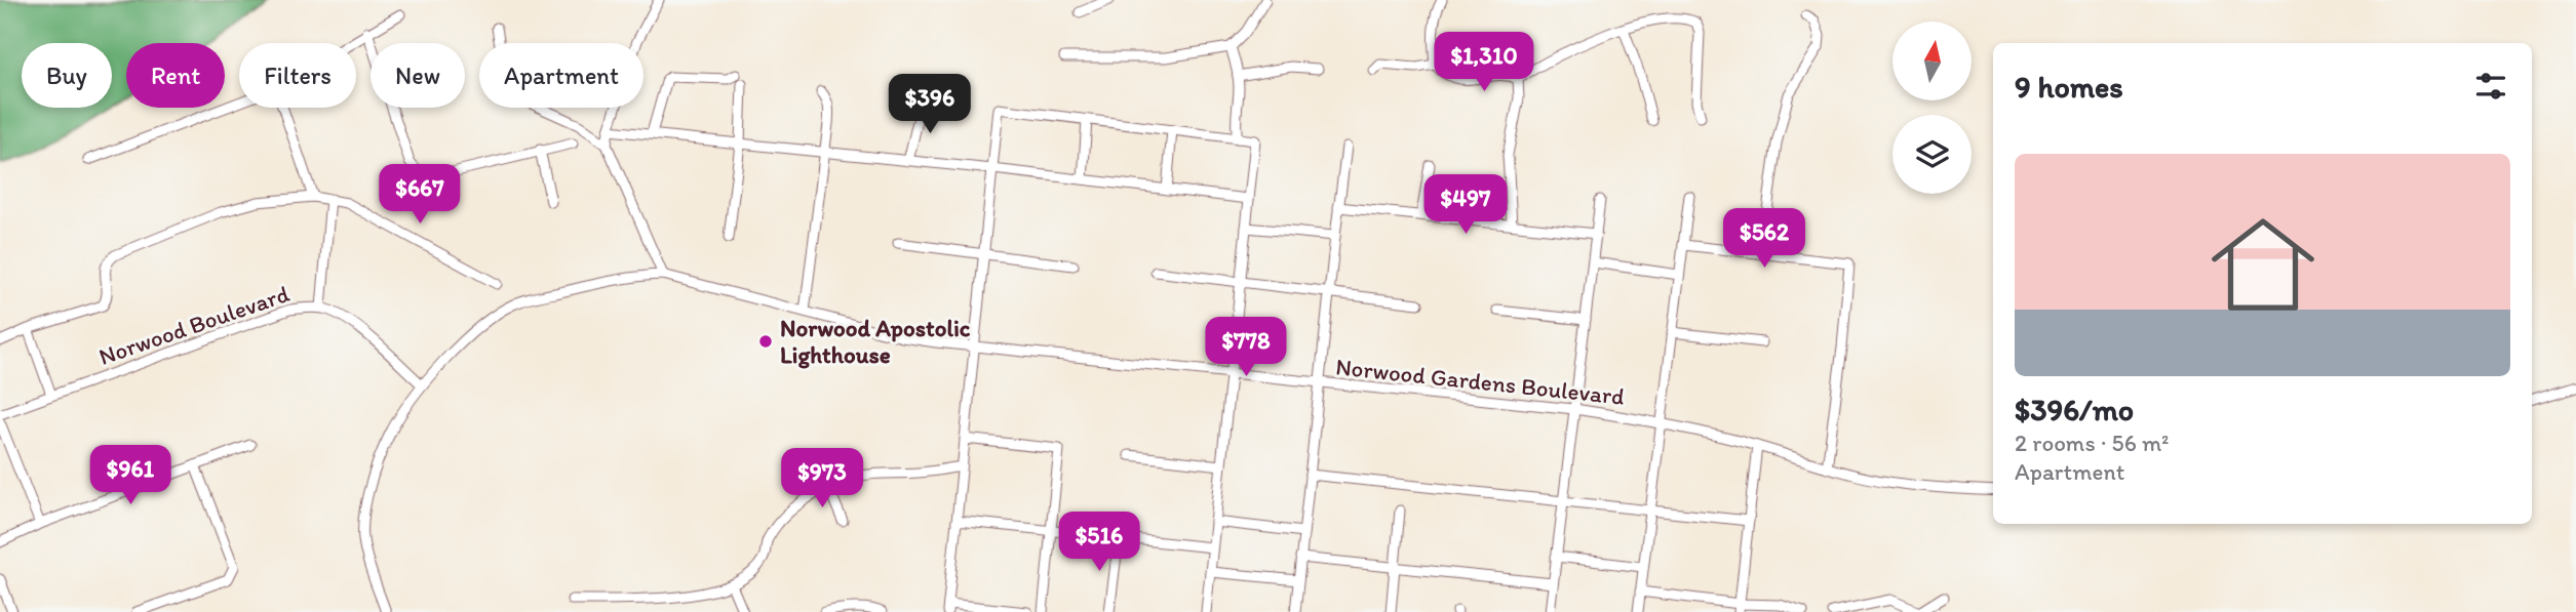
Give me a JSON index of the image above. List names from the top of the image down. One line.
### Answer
{"streets":{"street":["Norwood Boulevard","Norwood Gardens Boulevard"]},"crossings":[["Norwood Boulevard","Norwood Gardens Boulevard"]],"places":["Norwood Apostolic Lighthouse"],"north":"top","page":{"price":["$1,310","$396","$667","$497","$562","$778","$961","$973","$516"],"chip":["Buy","Rent","Filters","New","Apartment"],"heading":"9 homes","list":[{"name":"$396/mo","note":"2 rooms · 56 m² · Apartment"}]}}
